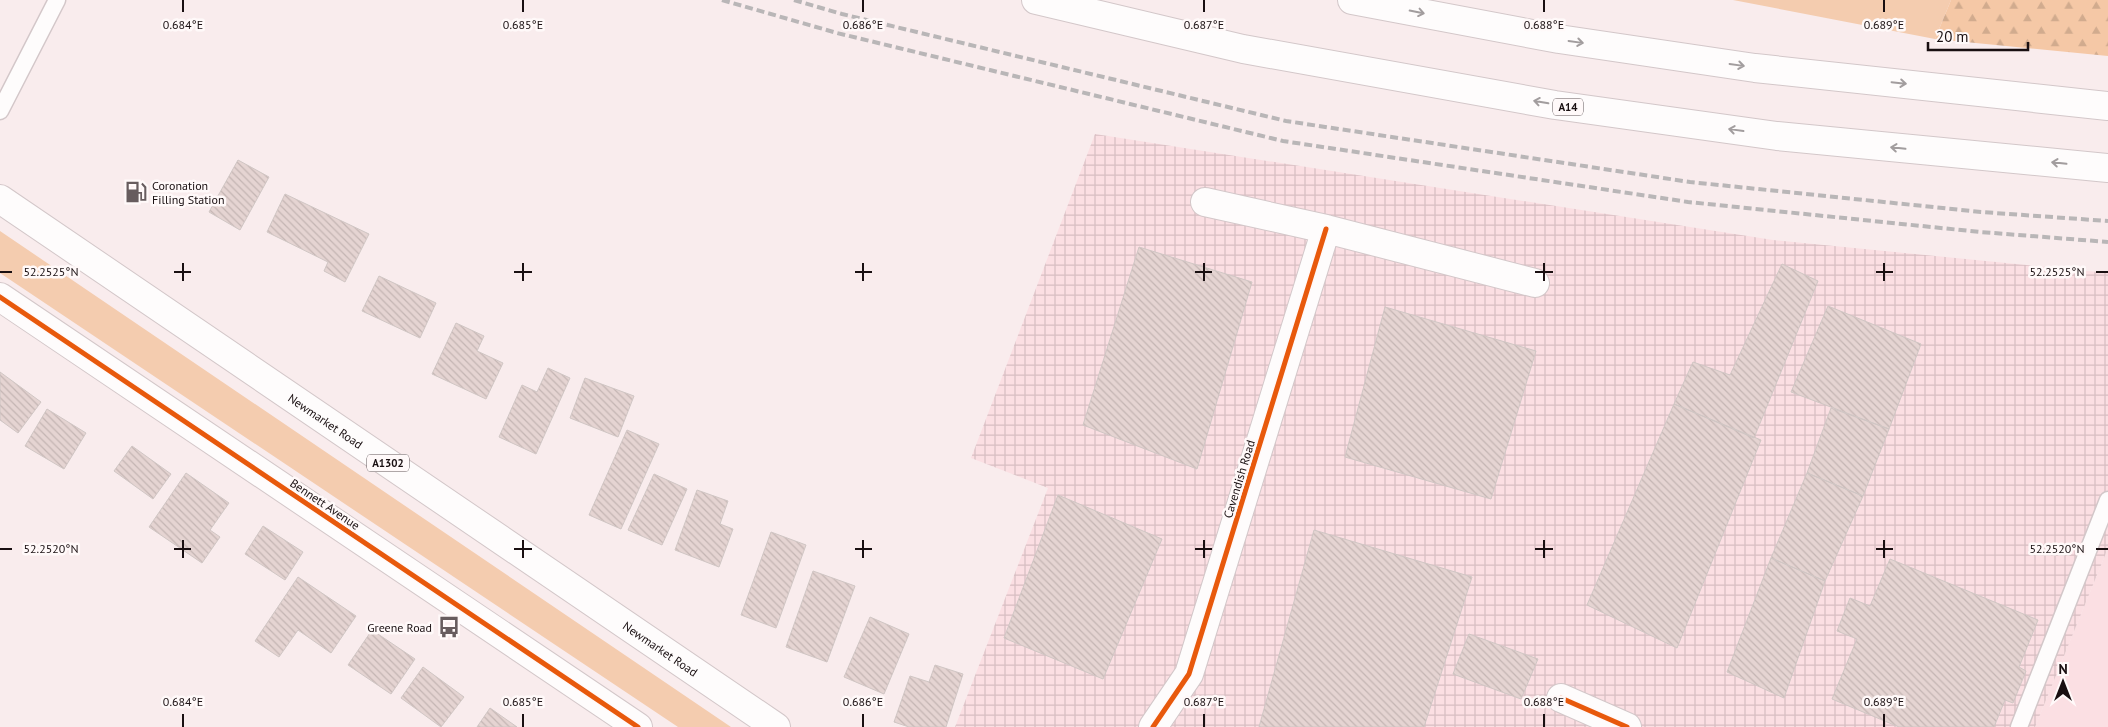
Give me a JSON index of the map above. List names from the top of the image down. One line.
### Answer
{"streets":{"main road":["A14","Newmarket Road","A1302","Cavendish Road","Bennett Avenue"]},"places":{"fuel station":["Coronation Filling Station"],"bus stop":["Greene Road"]},"scale_bar":"20 m","north":"top","coordinates":["0.684°E","0.685°E","0.686°E","0.687°E","0.688°E","0.689°E","52.2525°N","52.2520°N"]}
